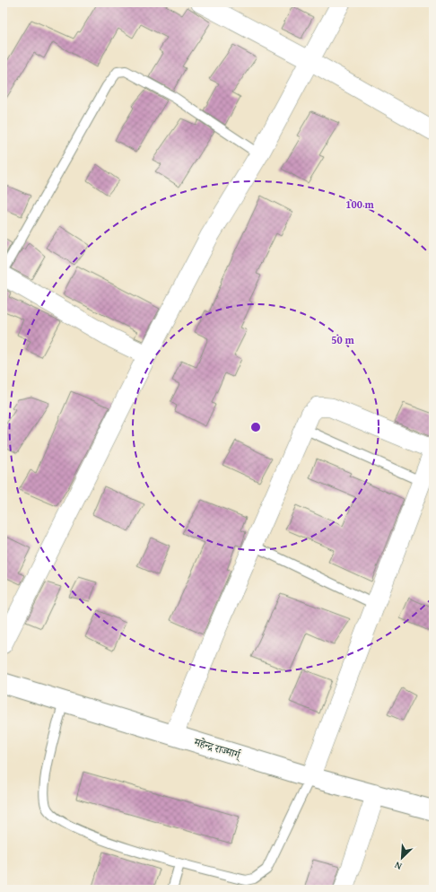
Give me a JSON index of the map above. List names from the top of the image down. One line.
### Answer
{"streets":{"highway":["महेन्द्र राज्मार्ग्"]},"north":"bottom left","rings":["100 m","50 m"]}
